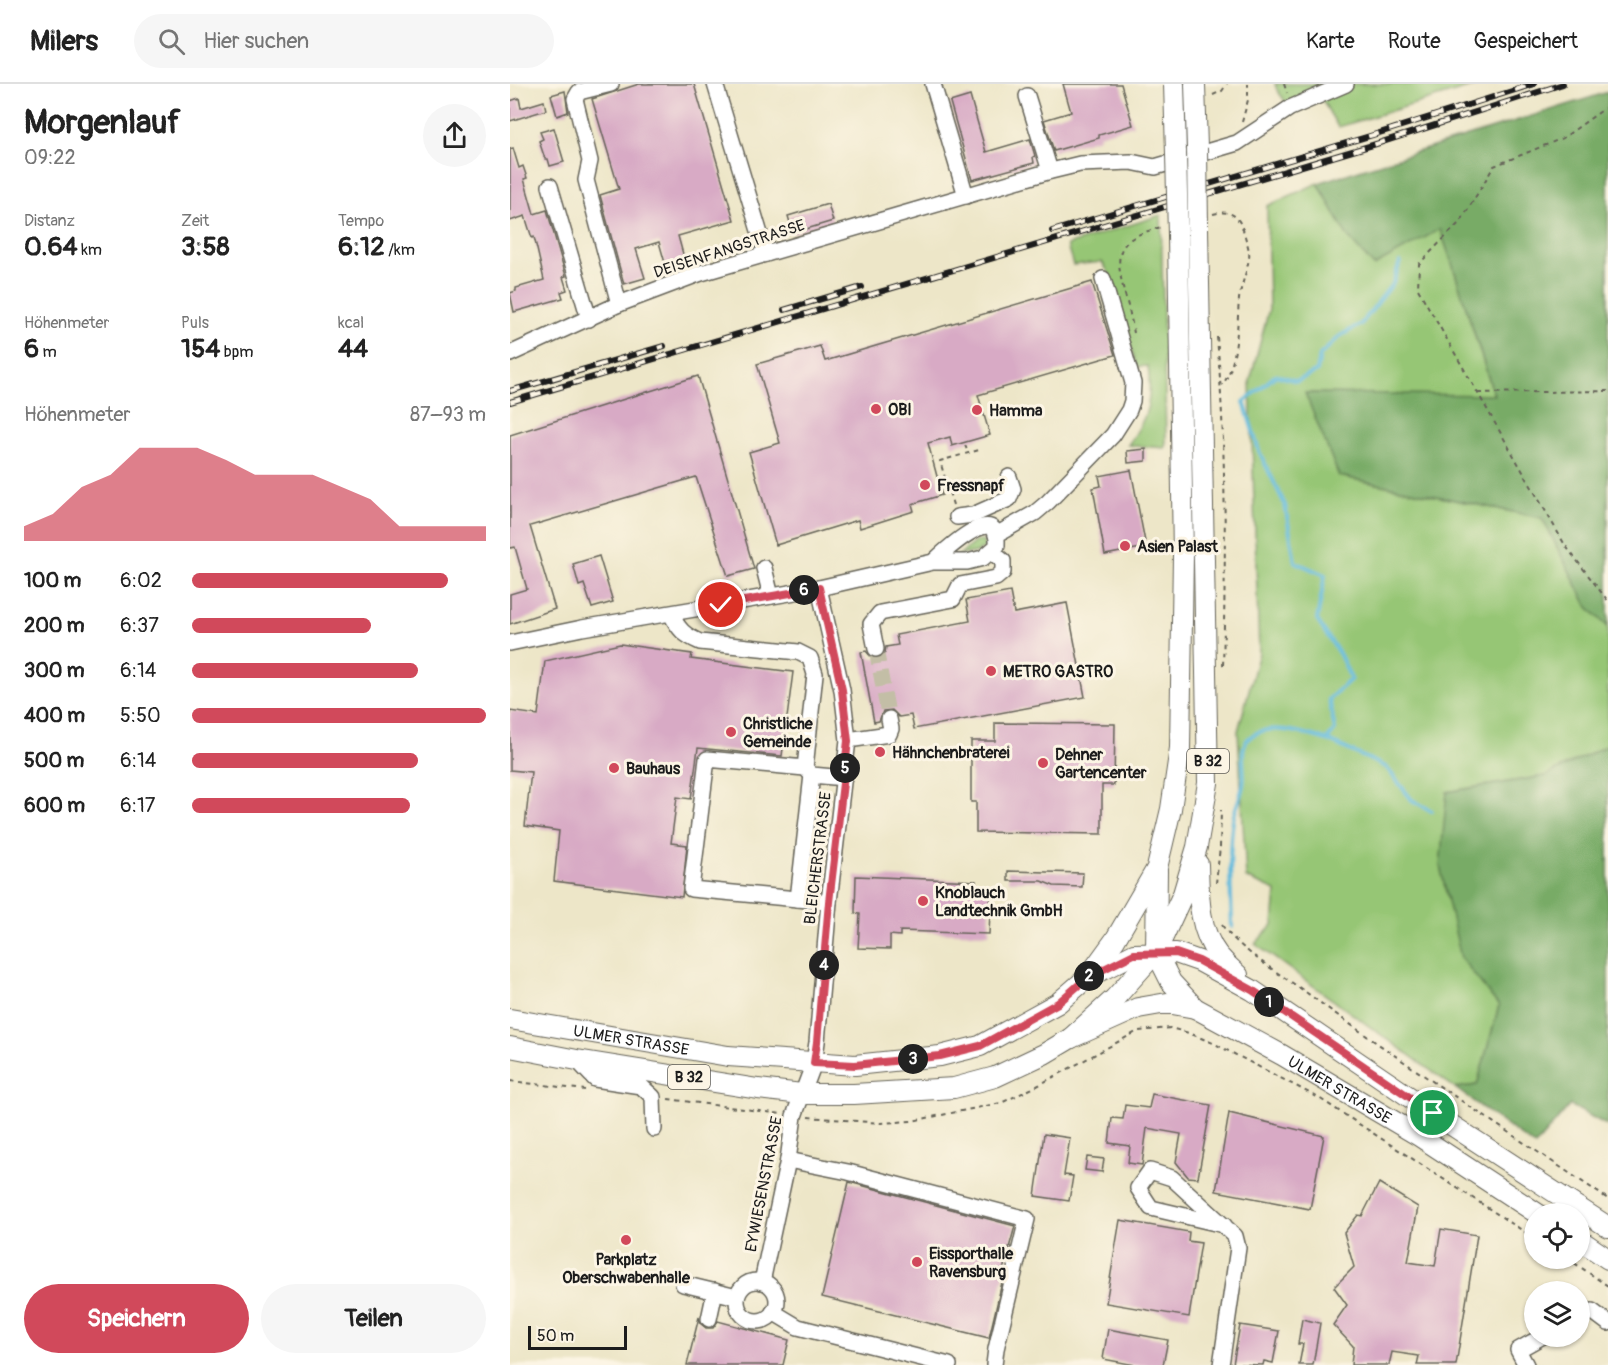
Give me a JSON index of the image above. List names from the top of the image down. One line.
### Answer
{"streets":{"main road":["B 32","ULMER STRASSE"],"street":["DEISENFANGSTRASSE","BLEICHERSTRASSE","EYWIESENSTRASSE"]},"crossings":[["B 32","ULMER STRASSE"],["BLEICHERSTRASSE","ULMER STRASSE"],["BLEICHERSTRASSE","EYWIESENSTRASSE"],["ULMER STRASSE","EYWIESENSTRASSE"]],"places":["OBI","Hamma","Fressnapf","Asien Palast","METRO GASTRO","Christliche Gemeinde","Hähnchenbraterei","Dehner Gartencenter","Bauhaus","Knoblauch Landtechnik GmbH","Parkplatz Oberschwabenhalle","Eissporthalle Ravensburg"],"scale_bar":"50 m","page":{"header":"Milers","search":"Hier suchen","nav":["Karte","Route","Gespeichert"],"heading":["Morgenlauf","09:22"],"stats":[["Distanz","0.64 km"],["Zeit","3:58"],["Tempo","6:12 /km"],["Höhenmeter","6 m"],["Puls","154 bpm"],["kcal","44"]],"chart":["Höhenmeter","87–93 m"],"list":[{"name":"100 m","note":"6:02"},{"name":"200 m","note":"6:37"},{"name":"300 m","note":"6:14"},{"name":"400 m","note":"5:50"},{"name":"500 m","note":"6:14"},{"name":"600 m","note":"6:17"}],"pins":["6","5","4","2","1","3"],"buttons":["Speichern","Teilen"],"scale":"50 m"}}
